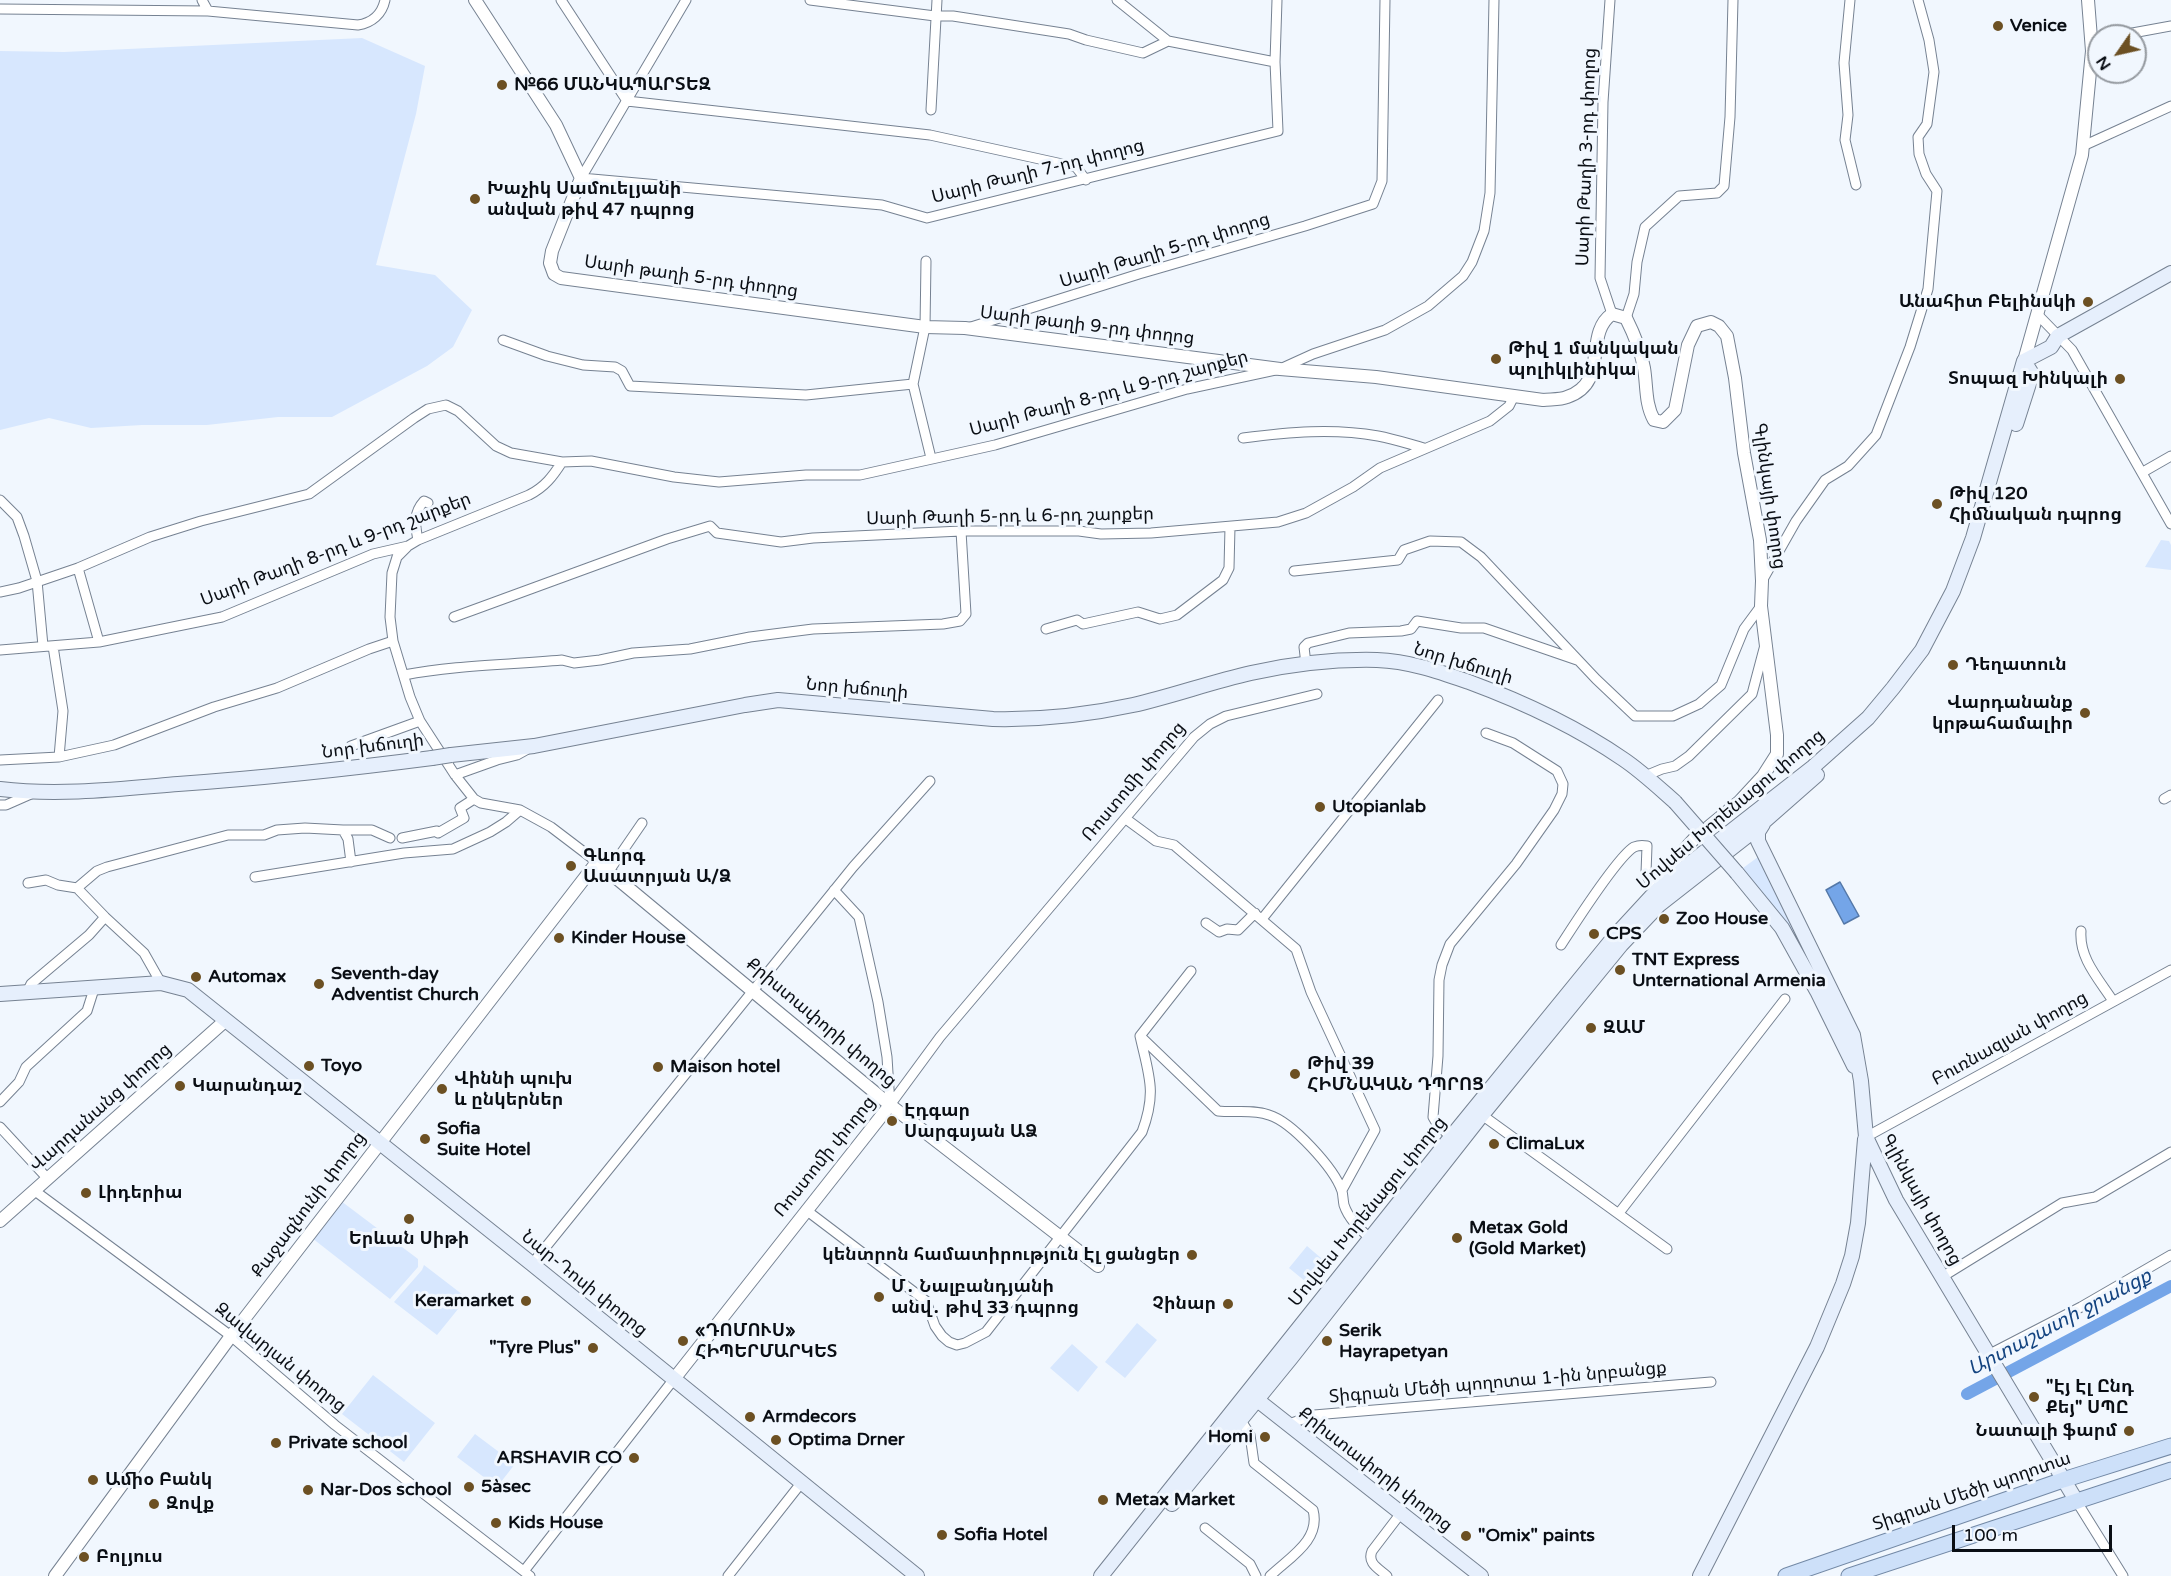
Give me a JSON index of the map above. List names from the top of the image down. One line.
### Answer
{"streets":{"main road":["Գլինկայի փողոց","Նոր խճուղի","Մովսես Խորենացու փողոց","Քրիստափորի փողոց","Նար-Դոսի փողոց","Տիգրան Մեծի պողոտա"],"street":["Սարի Թաղի 3-րդ փողոց","Սարի Թաղի 7-րդ փողոց","Սարի Թաղի 5-րդ փողոց","Սարի թաղի 5-րդ փողոց","Սարի թաղի 9-րդ փողոց","Սարի Թաղի 8-րդ և 9-րդ շարքեր","Սարի Թաղի 5-րդ և 6-րդ շարքեր","Ռոստոմի փողոց","Բուռնազյան փողոց","Վարդանանց փողոց","Քաջազնունի փողոց","Զավարյան փողոց","Տիգրան Մեծի պողոտա 1-ին նրբանցք"]},"crossings":[["Սարի Թաղի 3-րդ փողոց","Սարի Թաղի 8-րդ և 9-րդ շարքեր"],["Սարի Թաղի 7-րդ փողոց","Սարի թաղի 5-րդ փողոց"],["Սարի Թաղի 5-րդ փողոց","Սարի թաղի 9-րդ փողոց"],["Սարի թաղի 5-րդ փողոց","Սարի թաղի 9-րդ փողոց"],["Սարի թաղի 9-րդ փողոց","Սարի Թաղի 8-րդ և 9-րդ շարքեր"],["Սարի Թաղի 8-րդ և 9-րդ շարքեր","Սարի Թաղի 5-րդ և 6-րդ շարքեր"],["Գլինկայի փողոց","Նոր խճուղի"],["Գլինկայի փողոց","Մովսես Խորենացու փողոց"],["Գլինկայի փողոց","Բուռնազյան փողոց"],["Գլինկայի փողոց","Տիգրան Մեծի պողոտա"],["Ռոստոմի փողոց","Քրիստափորի փողոց"],["Ռոստոմի փողոց","Նար-Դոսի փողոց"],["Ռոստոմի փողոց","Զավարյան փողոց"],["Մովսես Խորենացու փողոց","Քրիստափորի փողոց"],["Քրիստափորի փողոց","Քաջազնունի փողոց"],["Քրիստափորի փողոց","Տիգրան Մեծի պողոտա 1-ին նրբանցք"],["Վարդանանց փողոց","Նար-Դոսի փողոց"],["Վարդանանց փողոց","Զավարյան փողոց"],["Քաջազնունի փողոց","Նար-Դոսի փողոց"],["Քաջազնունի փողոց","Զավարյան փողոց"]],"water":["Արտաշատի ջրանցք"],"places":["Venice","№66 ՄԱՆԿԱՊԱՐՏԵԶ","Խաչիկ Սամուելյանի անվան թիվ 47 դպրոց","Անահիտ Բելինսկի","Թիվ 1 մանկական պոլիկլինիկա","Տոպազ Խինկալի","Թիվ 120 Հիմնական դպրոց","Դեղատուն","Վարդանանք կրթահամալիր","Utopianlab","Գևորգ Ասատրյան Ա/Ձ","Zoo House","CPS","Kinder House","TNT Express Unternational Armenia","Automax","Seventh-day Adventist Church","ԶԱՄ","Toyo","Maison hotel","Թիվ 39 ՀԻՄՆԱԿԱՆ ԴՊՐՈՑ","Կարանդաշ","Վիննի պուխ և ընկերներ","Էդգար Սարգսյան ԱՁ","Sofia Suite Hotel","ClimaLux","Լիդերիա","Երևան Սիթի","Metax Gold (Gold Market)","կենտրոն համատիրություն Էլ ցանցեր","Մ․ Նալբանդյանի անվ․ թիվ 33 դպրոց","Keramarket","Չինար","«ԴՈՄՈՒՍ» ՀԻՊԵՐՄԱՐԿԵՏ","Serik Hayrapetyan","\"Tyre Plus\"","\"Էյ Էլ Ընդ Քեյ\" ՍՊԸ","Armdecors","Նատալի ֆարմ","Homi","Optima Drner","Private school","ARSHAVIR CO","Ամիօ Բանկ","5àsec","Nar-Dos school","Metax Market","Զովք","Kids House","Sofia Hotel","\"Omix\" paints","Բոլյուս"],"scale_bar":"100 m","north":"bottom left"}
